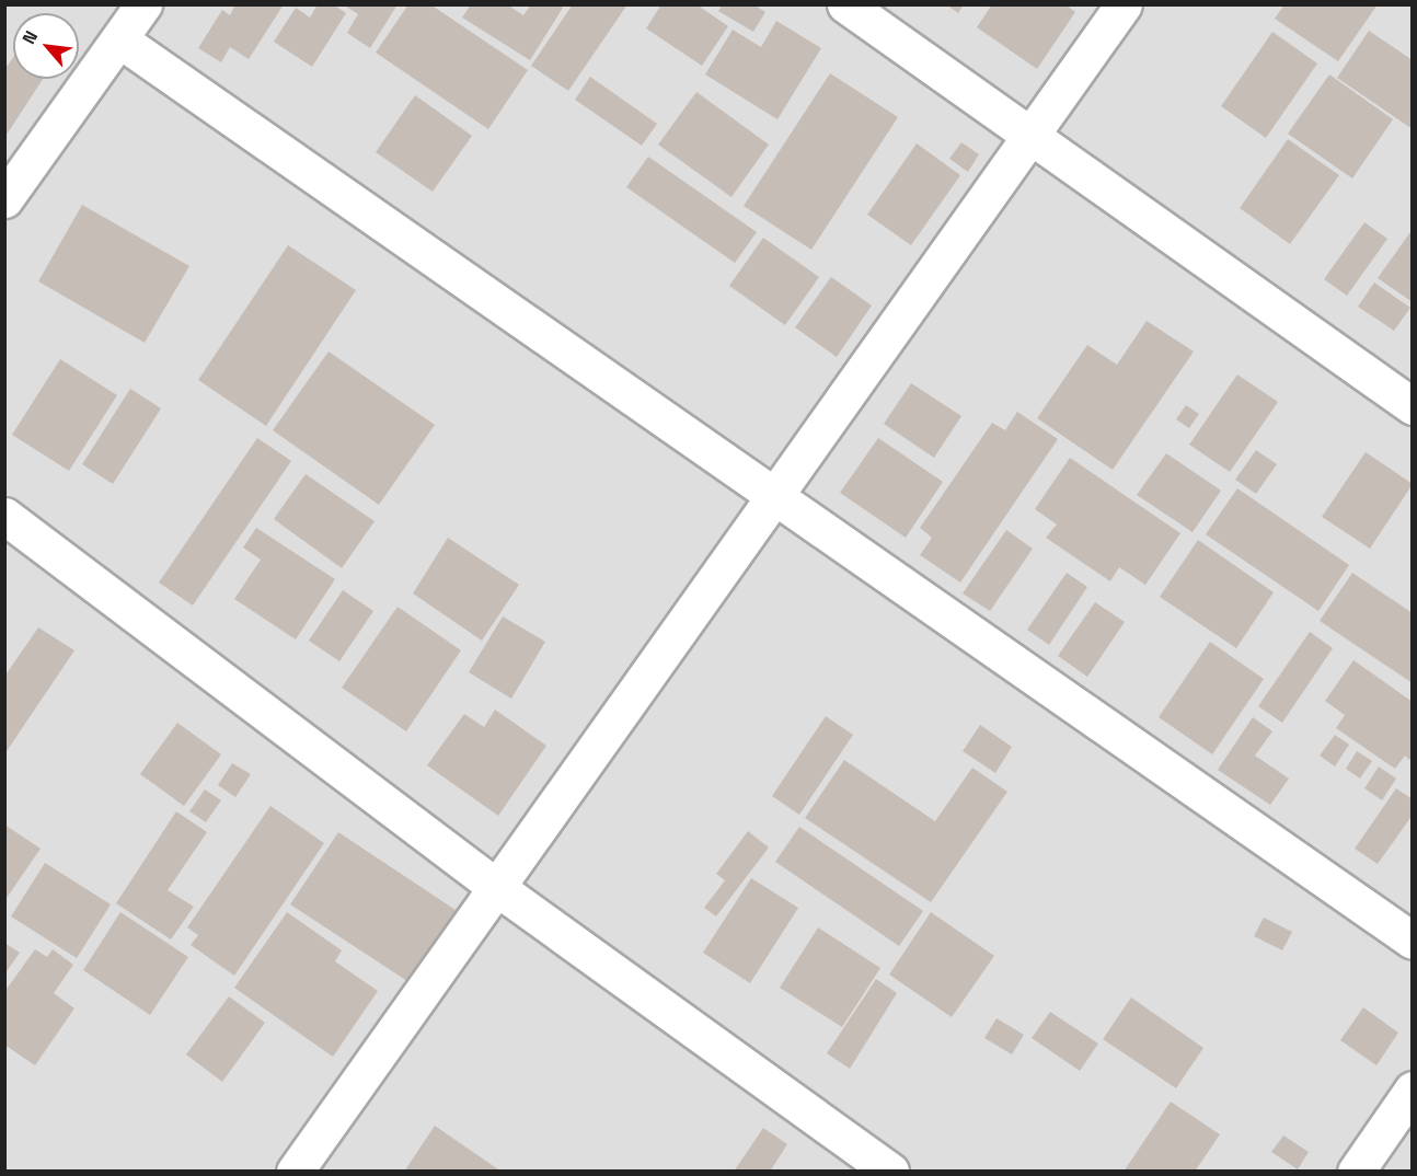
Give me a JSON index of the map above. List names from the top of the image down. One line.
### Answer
{"north":"top left"}
